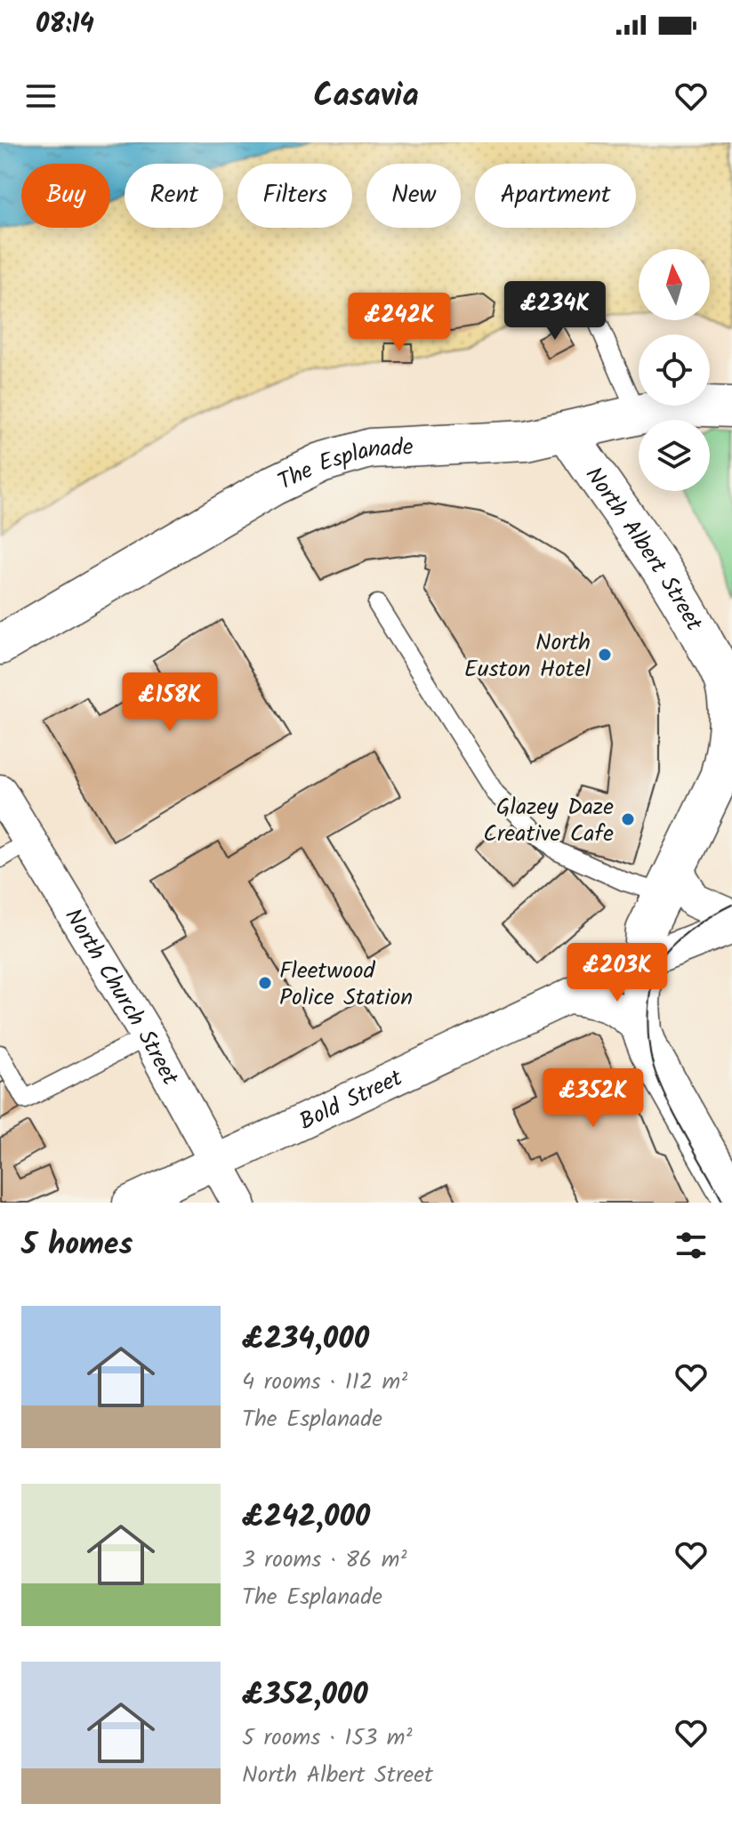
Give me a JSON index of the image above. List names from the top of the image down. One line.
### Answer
{"streets":{"street":["The Esplanade","North Albert Street","North Church Street","Bold Street"]},"crossings":[["The Esplanade","North Albert Street"],["North Albert Street","Bold Street"],["North Church Street","Bold Street"]],"places":["North Euston Hotel","Glazey Daze Creative Cafe","Fleetwood Police Station"],"north":"top","page":{"status":"08:14","header":"Casavia","chip":["Buy","Rent","Filters","New","Apartment"],"price":["£234K","£242K","£158K","£203K","£352K"],"heading":"5 homes","list":[{"name":"£234,000","note":"4 rooms · 112 m² · The Esplanade"},{"name":"£242,000","note":"3 rooms · 86 m² · The Esplanade"},{"name":"£352,000","note":"5 rooms · 153 m² · North Albert Street"}]}}
